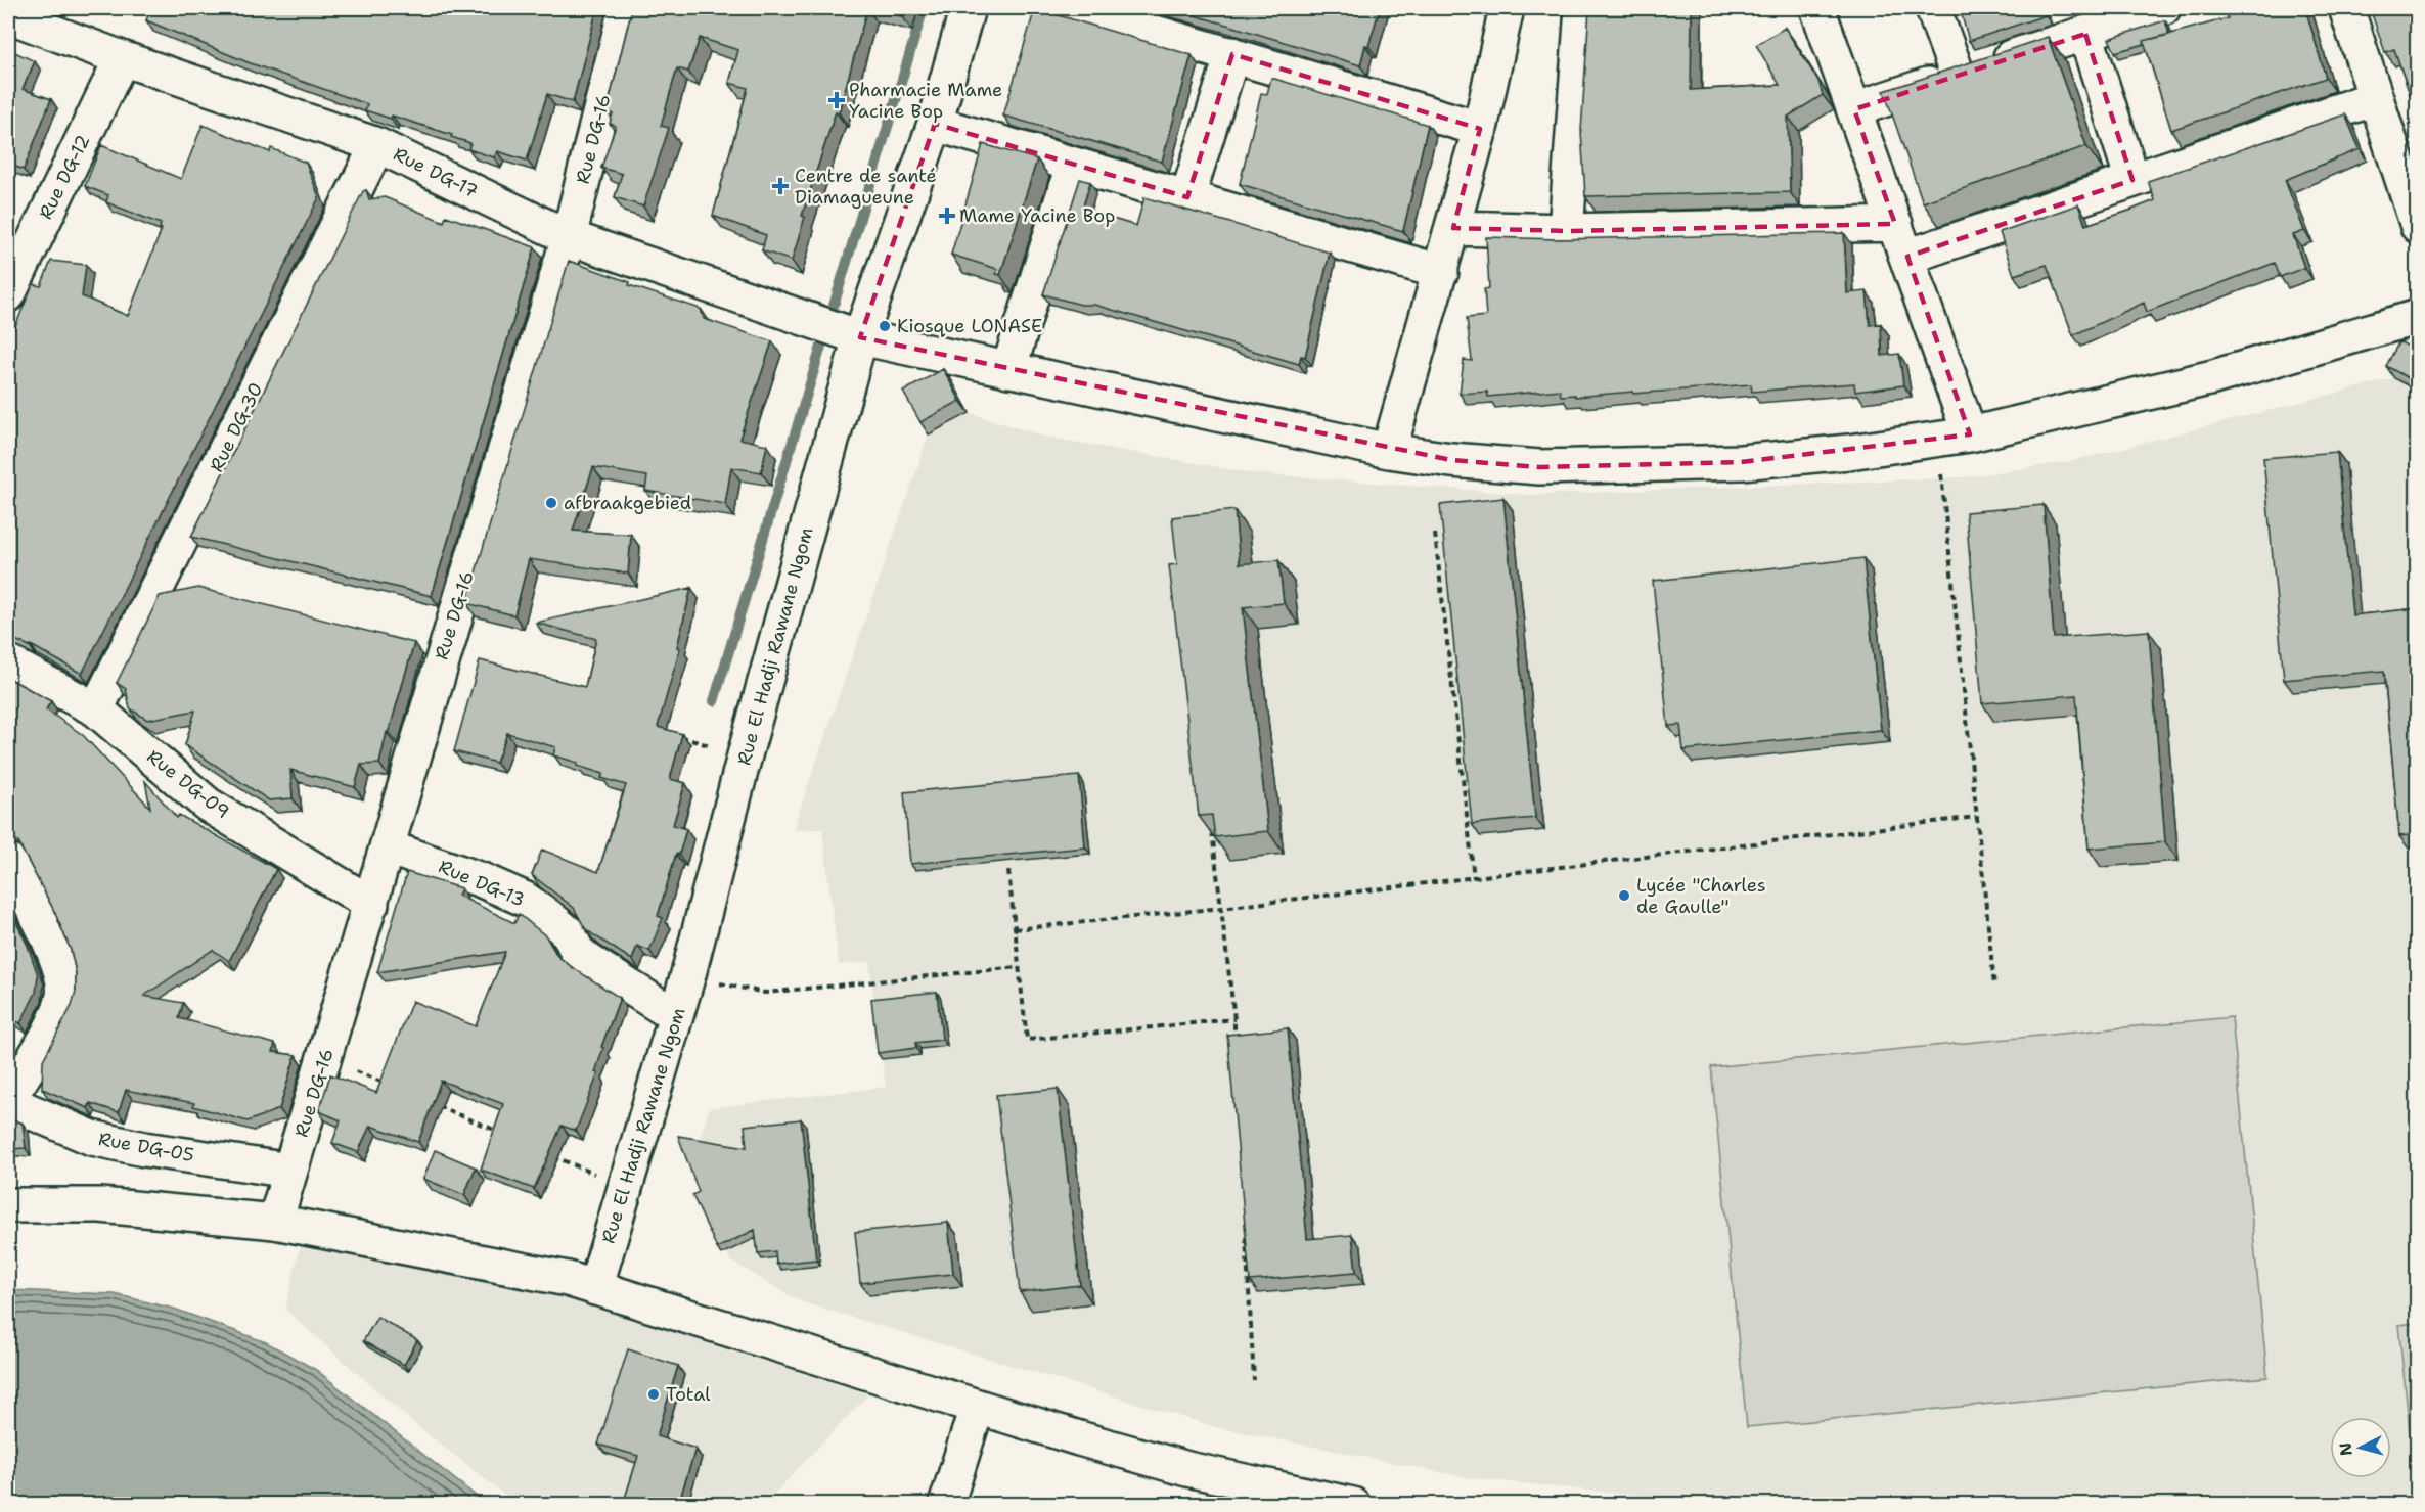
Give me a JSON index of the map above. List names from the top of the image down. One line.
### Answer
{"streets":{"main road":["Rue DG-16","Rue DG-17","Rue DG-12","Rue DG-30","Rue El Hadji Rawane Ngom","Rue DG-09","Rue DG-13","Rue DG-05"]},"crossings":[["Rue DG-16","Rue DG-17"],["Rue DG-16","Rue DG-09"],["Rue DG-16","Rue DG-13"],["Rue DG-16","Rue DG-05"],["Rue DG-17","Rue DG-12"],["Rue DG-17","Rue DG-30"],["Rue DG-17","Rue El Hadji Rawane Ngom"],["Rue DG-30","Rue DG-09"],["Rue El Hadji Rawane Ngom","Rue DG-13"]],"places":{"health":["Pharmacie Mame Yacine Bop","Centre de santé Diamagueune","Mame Yacine Bop"],"other":["Kiosque LONASE","afbraakgebied","Lycée \"Charles de Gaulle\"","Total"]},"north":"left"}
